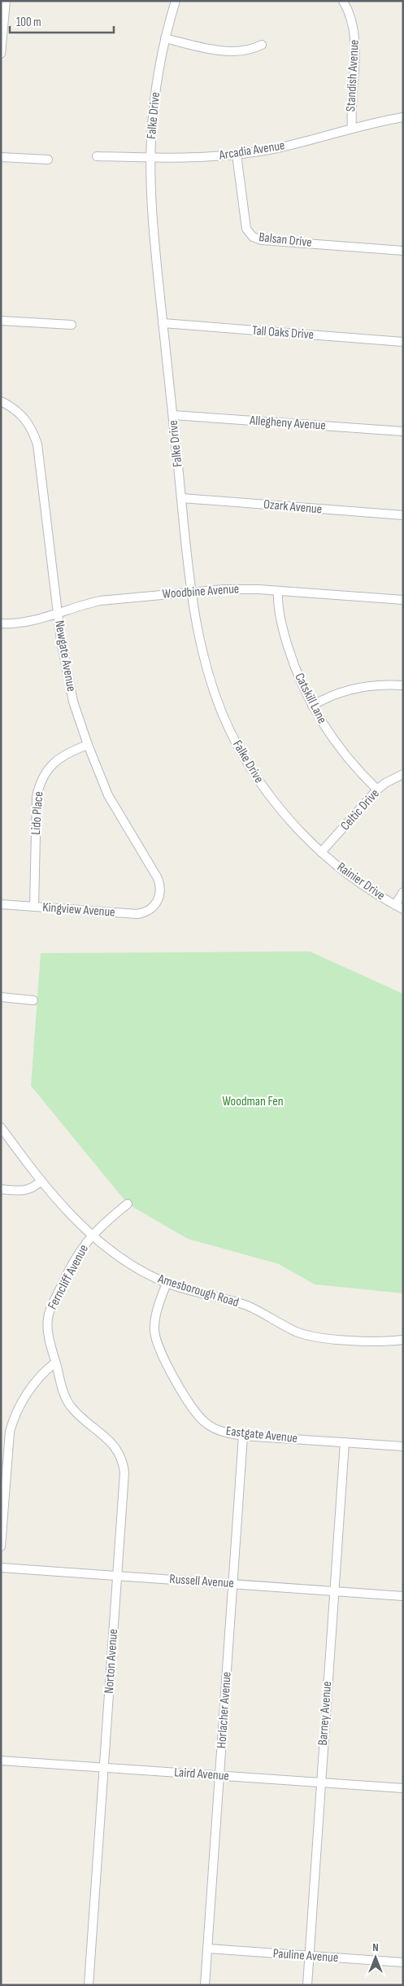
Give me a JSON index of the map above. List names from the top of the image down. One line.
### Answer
{"streets":{"street":["Standish Avenue","Falke Drive","Arcadia Avenue","Balsan Drive","Tall Oaks Drive","Allegheny Avenue","Ozark Avenue","Woodbine Avenue","Newgate Avenue","Catskill Lane","Celtic Drive","Lido Place","Rainier Drive","Kingview Avenue","Ferncliff Avenue","Amesborough Road","Eastgate Avenue","Russell Avenue","Norton Avenue","Horlacher Avenue","Barney Avenue","Laird Avenue","Pauline Avenue"]},"crossings":[["Standish Avenue","Arcadia Avenue"],["Falke Drive","Arcadia Avenue"],["Falke Drive","Tall Oaks Drive"],["Falke Drive","Allegheny Avenue"],["Falke Drive","Ozark Avenue"],["Falke Drive","Woodbine Avenue"],["Falke Drive","Celtic Drive"],["Falke Drive","Rainier Drive"],["Arcadia Avenue","Balsan Drive"],["Woodbine Avenue","Newgate Avenue"],["Woodbine Avenue","Catskill Lane"],["Newgate Avenue","Lido Place"],["Newgate Avenue","Kingview Avenue"],["Catskill Lane","Celtic Drive"],["Celtic Drive","Rainier Drive"],["Lido Place","Kingview Avenue"],["Ferncliff Avenue","Amesborough Road"],["Ferncliff Avenue","Norton Avenue"],["Amesborough Road","Eastgate Avenue"],["Eastgate Avenue","Horlacher Avenue"],["Eastgate Avenue","Barney Avenue"],["Russell Avenue","Norton Avenue"],["Russell Avenue","Horlacher Avenue"],["Russell Avenue","Barney Avenue"],["Norton Avenue","Laird Avenue"],["Horlacher Avenue","Laird Avenue"],["Horlacher Avenue","Pauline Avenue"],["Barney Avenue","Laird Avenue"],["Barney Avenue","Pauline Avenue"]],"parks":["Woodman Fen"],"scale_bar":"100 m","north":"top"}
